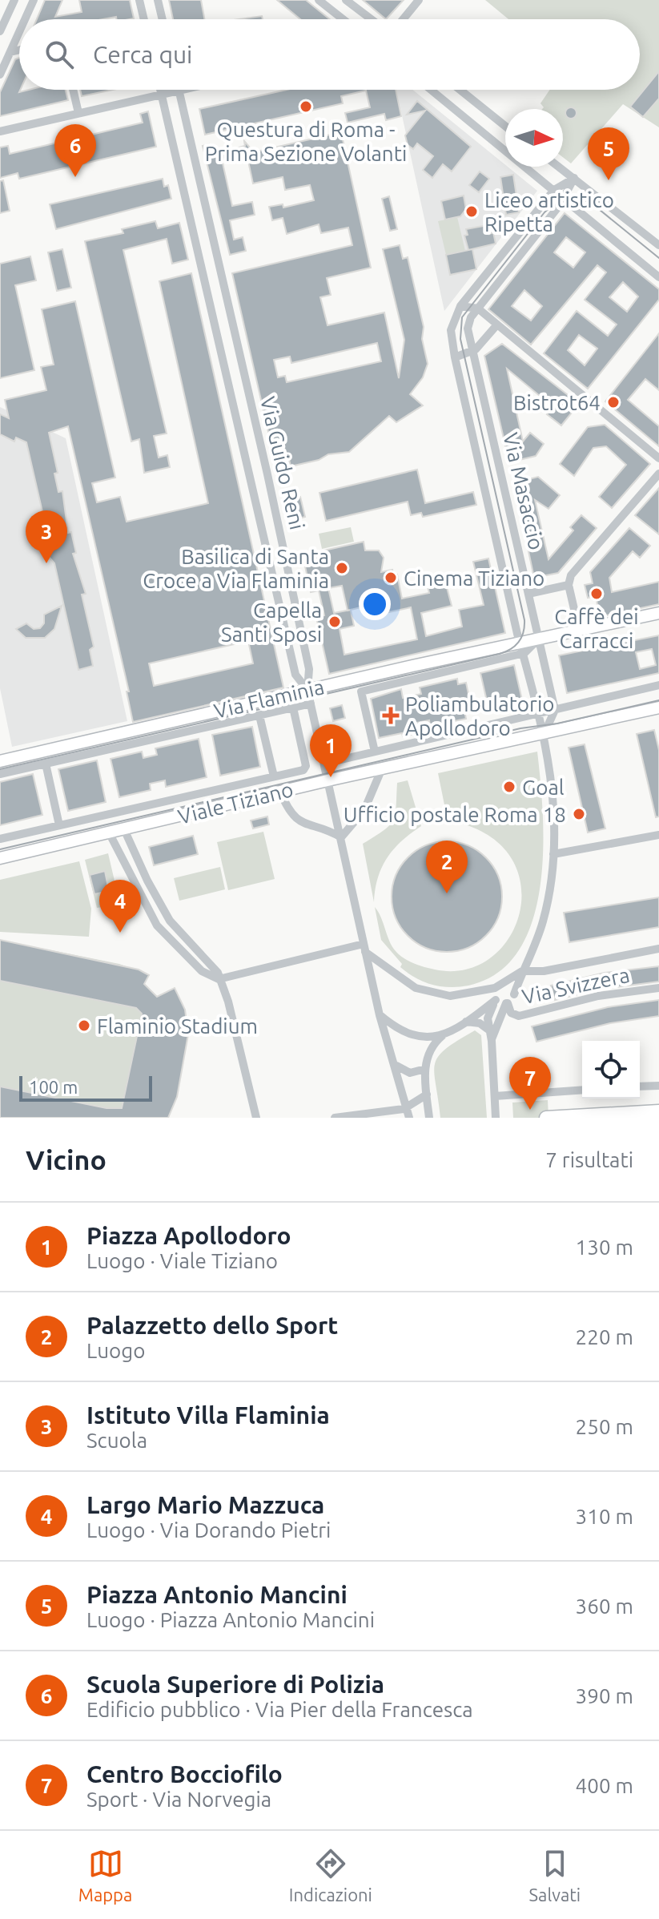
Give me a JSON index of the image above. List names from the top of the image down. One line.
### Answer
{"streets":{"street":["Via Guido Reni","Via Masaccio","Via Flaminia","Viale Tiziano","Via Svizzera"]},"crossings":[["Via Guido Reni","Via Flaminia"],["Via Masaccio","Via Flaminia"],["Via Masaccio","Viale Tiziano"],["Via Masaccio","Via Svizzera"],["Via Flaminia","Viale Tiziano"]],"places":{"other":["Questura di Roma - Prima Sezione Volanti","Liceo artistico Ripetta","Bistrot64","Basilica di Santa Croce a Via Flaminia","Cinema Tiziano","Caffè dei Carracci","Capella Santi Sposi","Goal","Ufficio postale Roma 18","Flaminio Stadium"],"health":["Poliambulatorio Apollodoro"]},"scale_bar":"100 m","north":"right","page":{"search":"Cerca qui","pins":["6","5","3","1","2","4","7"],"scale":"100 m","heading":["Vicino","7 risultati"],"list":[{"mark":"1","name":"Piazza Apollodoro","note":"Luogo · Viale Tiziano","value":"130 m"},{"mark":"2","name":"Palazzetto dello Sport","note":"Luogo","value":"220 m"},{"mark":"3","name":"Istituto Villa Flaminia","note":"Scuola","value":"250 m"},{"mark":"4","name":"Largo Mario Mazzuca","note":"Luogo · Via Dorando Pietri","value":"310 m"},{"mark":"5","name":"Piazza Antonio Mancini","note":"Luogo · Piazza Antonio Mancini","value":"360 m"},{"mark":"6","name":"Scuola Superiore di Polizia","note":"Edificio pubblico · Via Pier della Francesca","value":"390 m"},{"mark":"7","name":"Centro Bocciofilo","note":"Sport · Via Norvegia","value":"400 m"}],"nav":["Mappa","Indicazioni","Salvati"]}}
